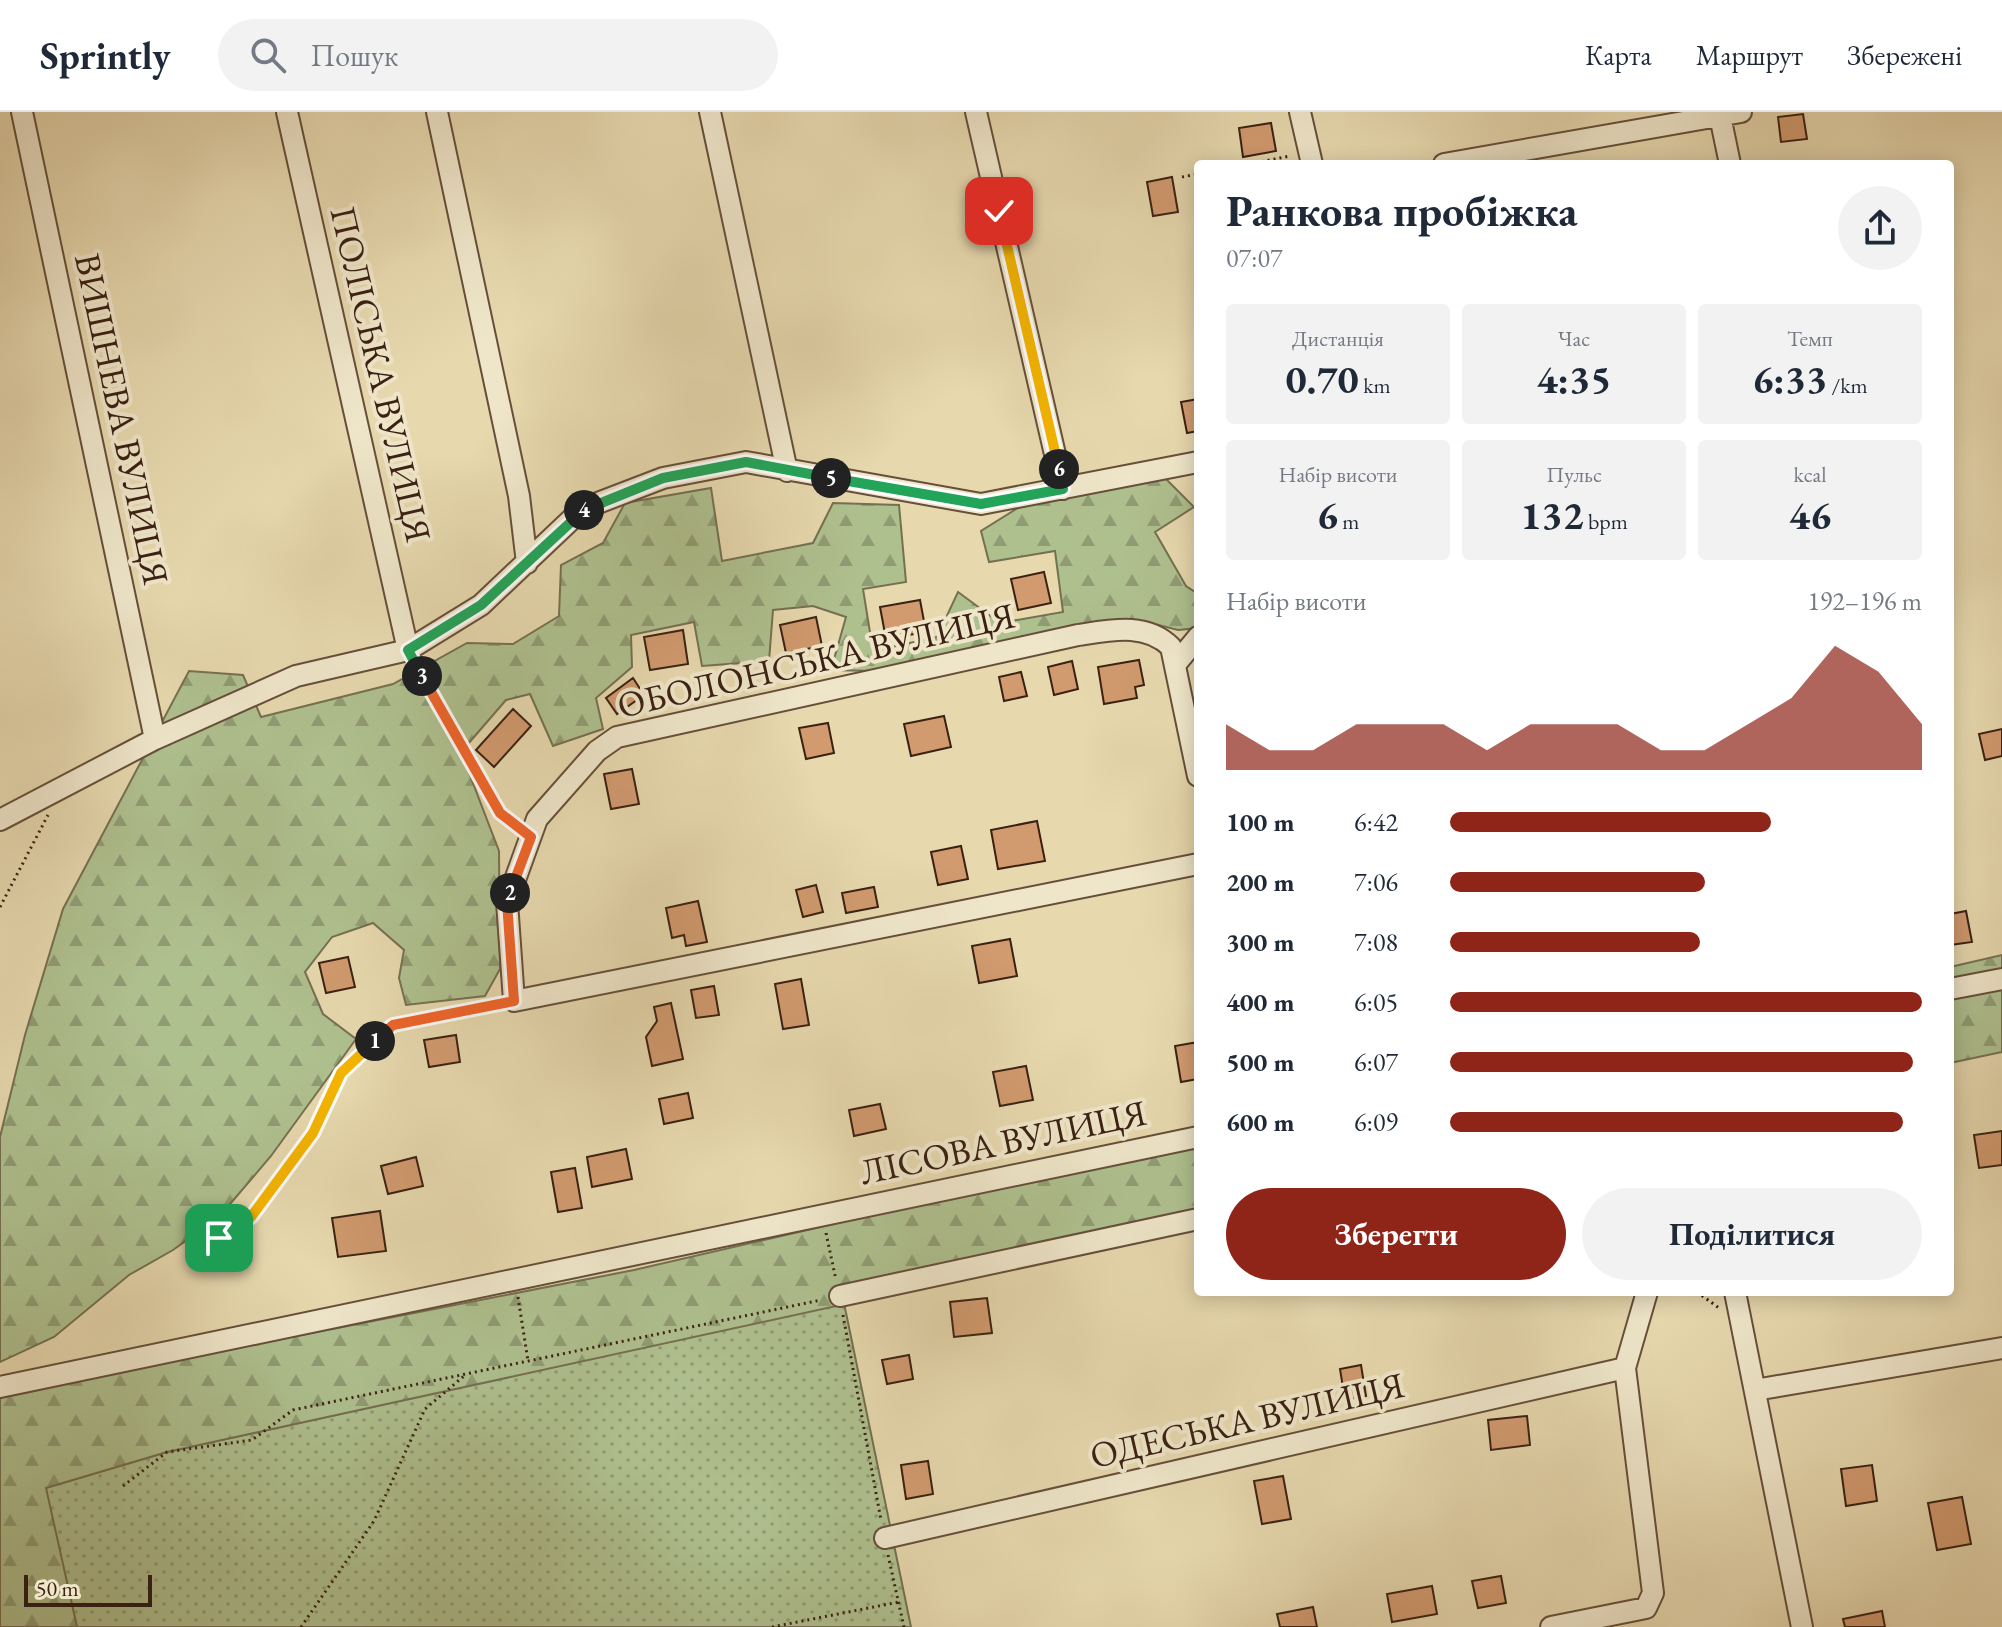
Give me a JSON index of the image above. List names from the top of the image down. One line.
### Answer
{"streets":{"street":["ПОЛІСЬКА ВУЛИЦЯ","ВИШНЕВА ВУЛИЦЯ","ОБОЛОНСЬКА ВУЛИЦЯ","ЛІСОВА ВУЛИЦЯ","ОДЕСЬКА ВУЛИЦЯ"]},"scale_bar":"50 m","page":{"header":"Sprintly","search":"Пошук","nav":["Карта","Маршрут","Збережені"],"heading":["Ранкова пробіжка","07:07"],"stats":[["Дистанція","0.70 km"],["Час","4:35"],["Темп","6:33 /km"],["Набір висоти","6 m"],["Пульс","132 bpm"],["kcal","46"]],"pins":["6","5","4","3","2","1"],"chart":["Набір висоти","192–196 m"],"list":[{"name":"100 m","note":"6:42"},{"name":"200 m","note":"7:06"},{"name":"300 m","note":"7:08"},{"name":"400 m","note":"6:05"},{"name":"500 m","note":"6:07"},{"name":"600 m","note":"6:09"}],"buttons":["Зберегти","Поділитися"],"scale":"50 m"}}
